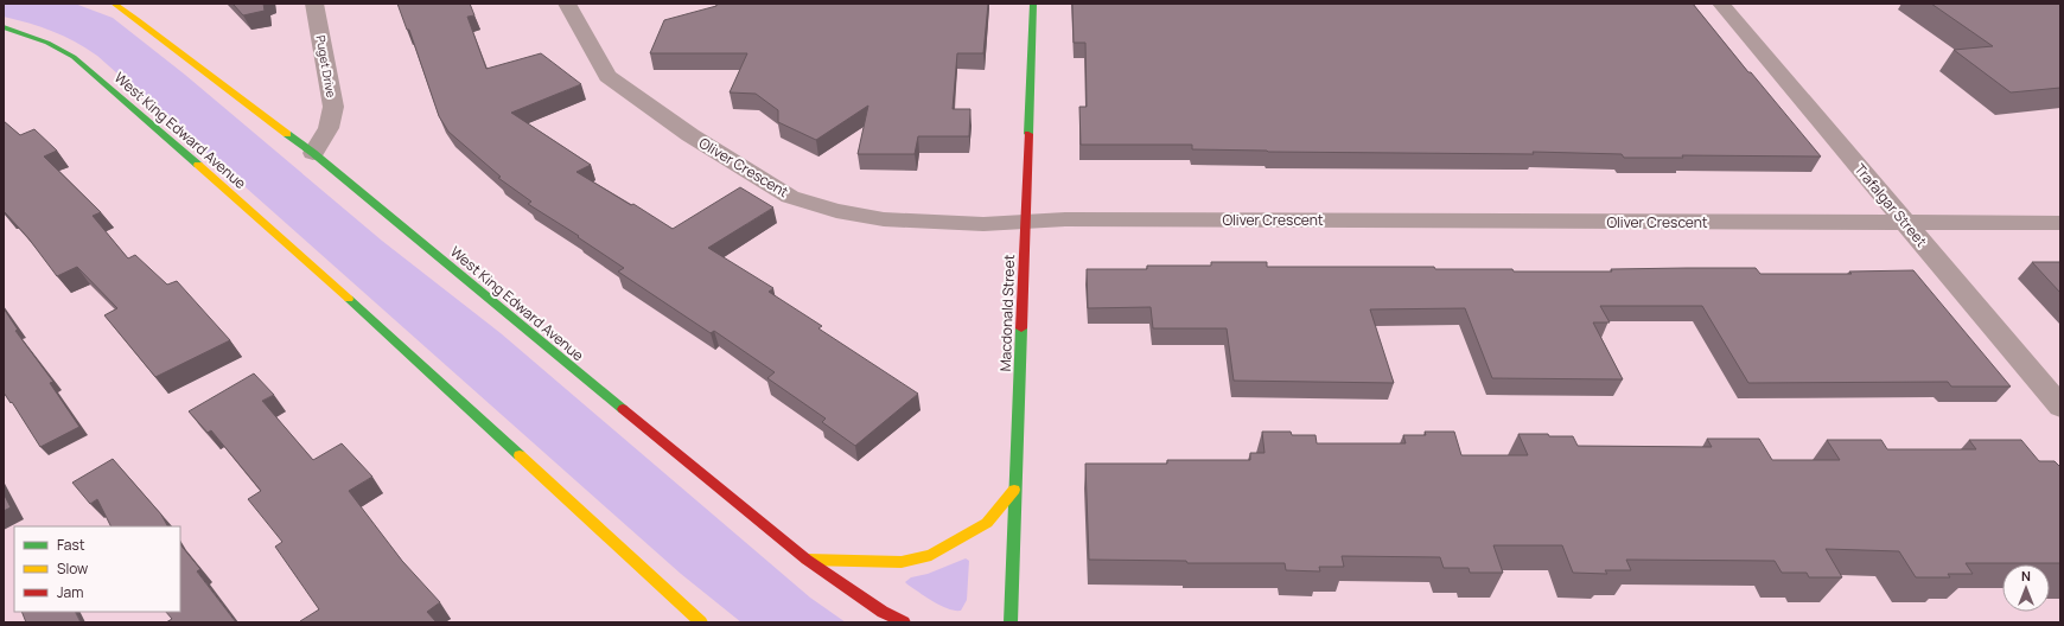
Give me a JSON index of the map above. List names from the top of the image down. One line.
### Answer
{"streets":{"main road":["West King Edward Avenue","Macdonald Street"],"street":["Puget Drive","Oliver Crescent","Trafalgar Street"]},"crossings":[["Puget Drive","West King Edward Avenue"],["Oliver Crescent","Trafalgar Street"],["Oliver Crescent","Macdonald Street"]],"legend":["Fast","Slow","Jam"],"north":"top"}
